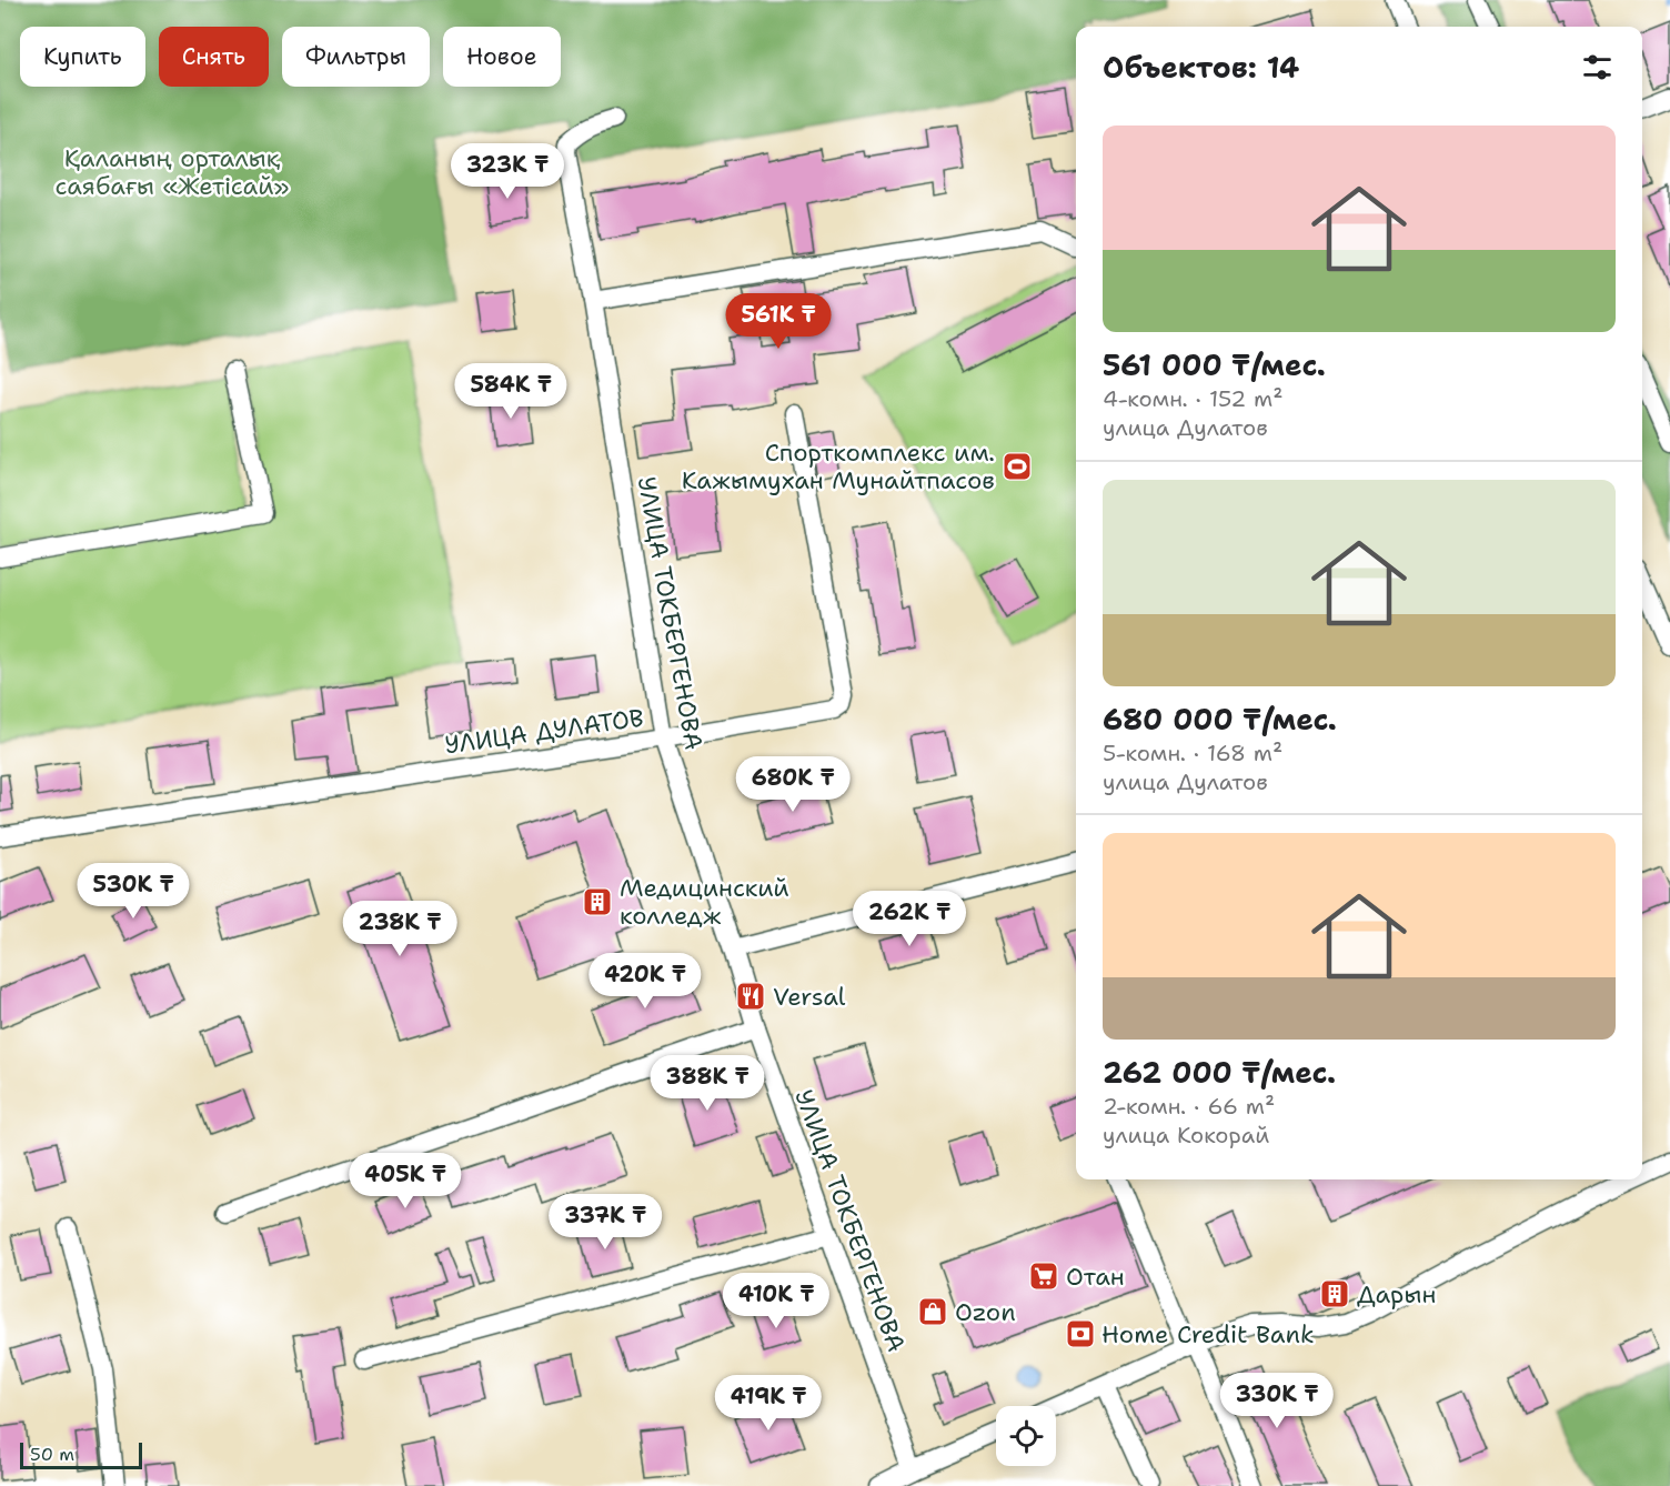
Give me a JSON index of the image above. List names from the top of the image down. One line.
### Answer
{"streets":{"street":["УЛИЦА ТОКБЕРГЕНОВА","УЛИЦА ДУЛАТОВ"]},"crossings":[["УЛИЦА ТОКБЕРГЕНОВА","УЛИЦА ДУЛАТОВ"]],"parks":["Қаланың орталық саябағы «Жетісай»"],"places":{"sports":["Спорткомплекс им. Кажымухан Мунайтпасов"],"building":["Медицинский колледж","Дарын"],"restaurant":["Versal"],"supermarket":["Отан"],"shop":["Ozon"],"bank":["Home Credit Bank"]},"scale_bar":"50 m","page":{"chip":["Купить","Снять","Фильтры","Новое"],"heading":"Объектов: 14","list":[{"name":"561 000 ₸/мес.","note":"4-комн. · 152 m² · улица Дулатов"},{"name":"680 000 ₸/мес.","note":"5-комн. · 168 m² · улица Дулатов"},{"name":"262 000 ₸/мес.","note":"2-комн. · 66 m² · улица Кокорай"}],"price":["323K ₸","561K ₸","584K ₸","680K ₸","530K ₸","262K ₸","238K ₸","420K ₸","388K ₸","405K ₸","337K ₸","410K ₸","330K ₸","419K ₸"],"scale":"50 m"}}
